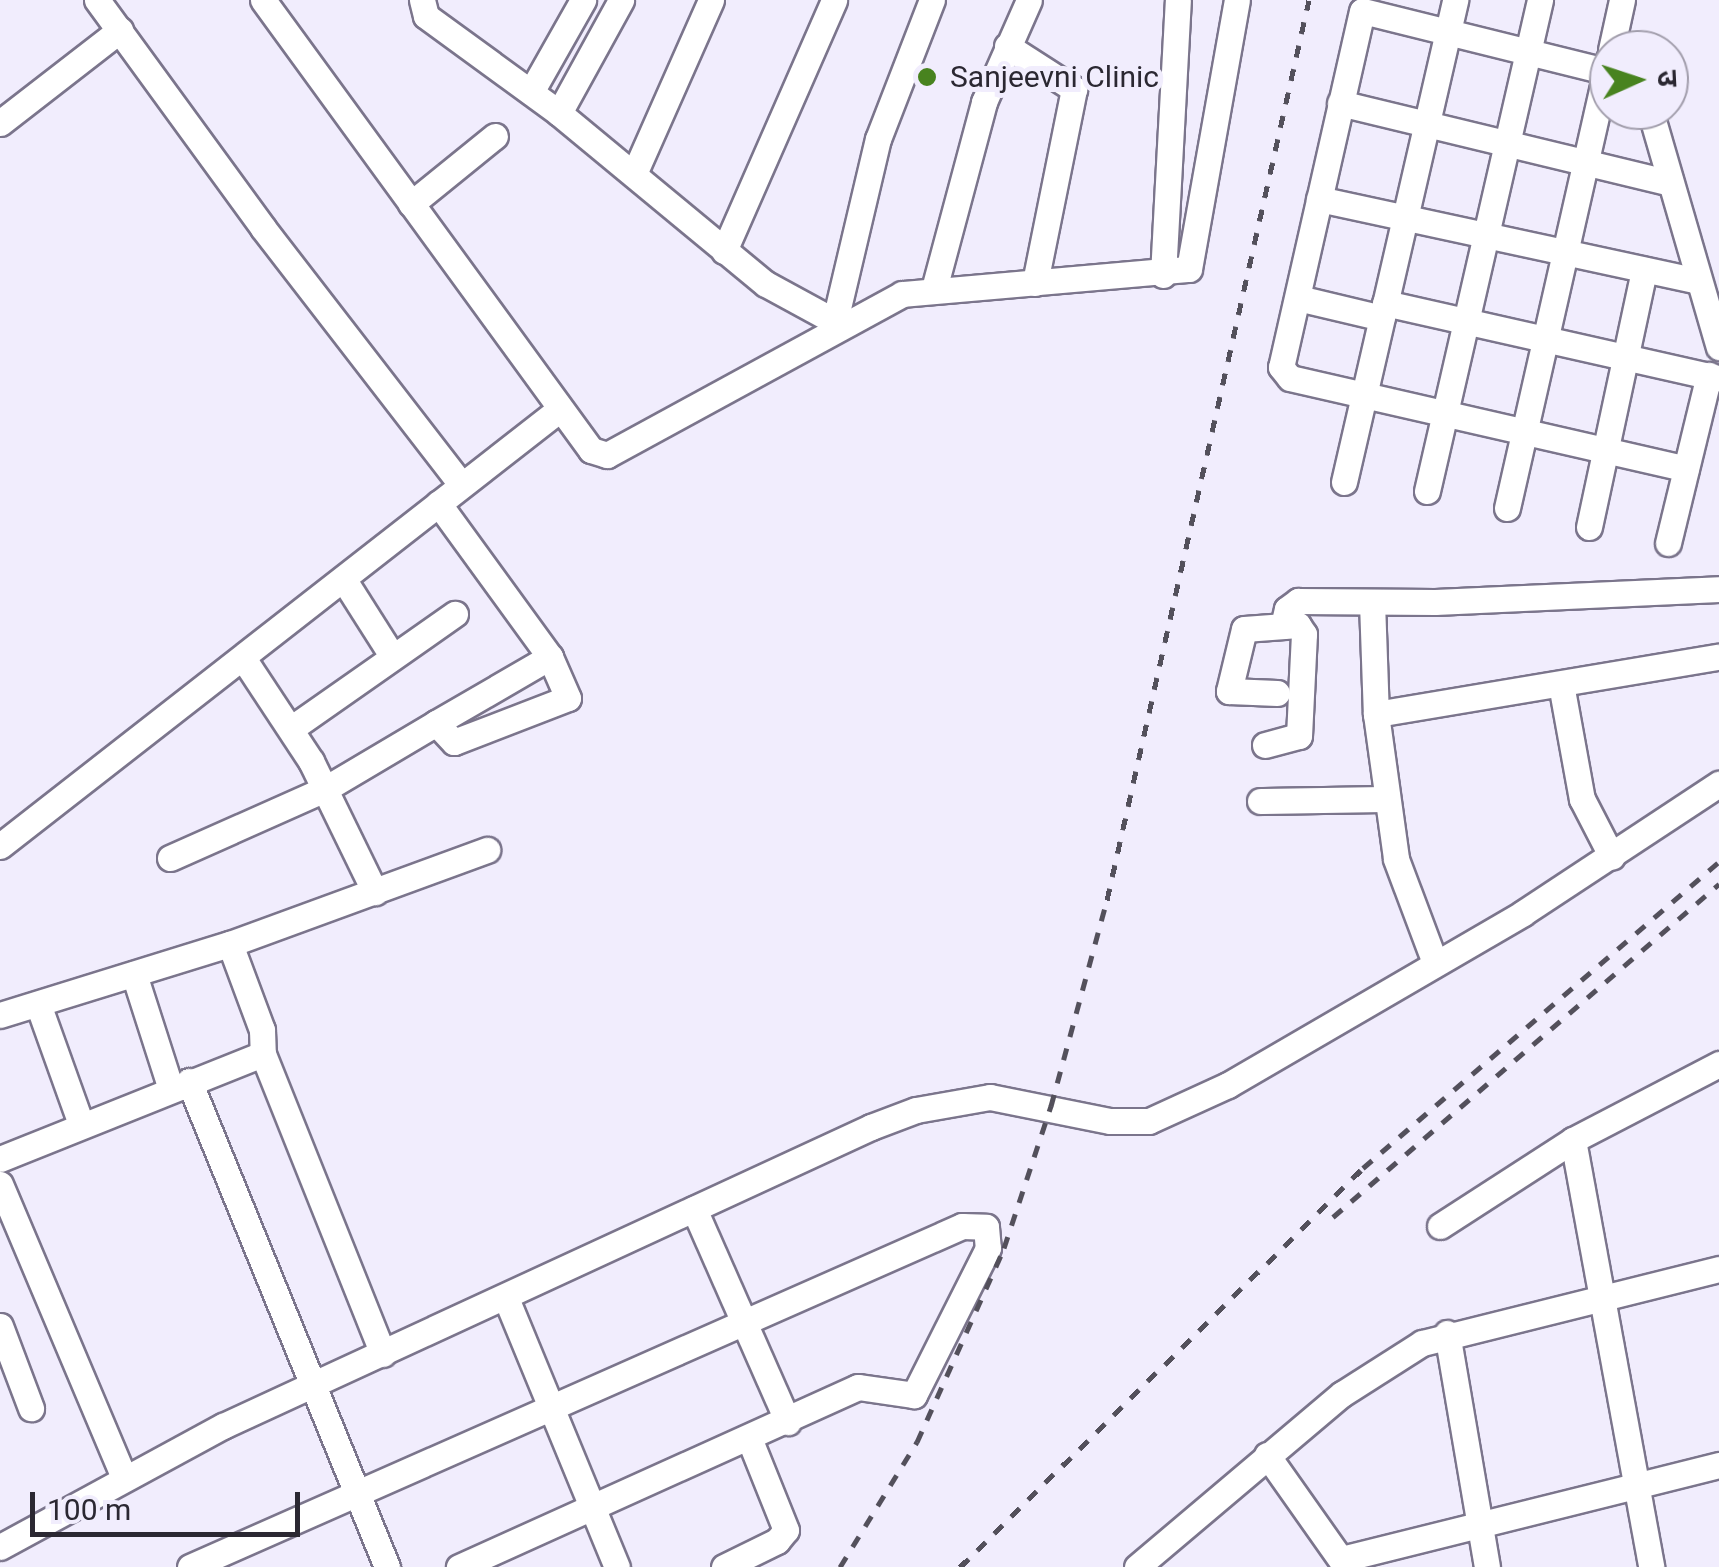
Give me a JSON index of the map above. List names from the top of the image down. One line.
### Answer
{"places":["Sanjeevni Clinic"],"scale_bar":"100 m","north":"right"}
